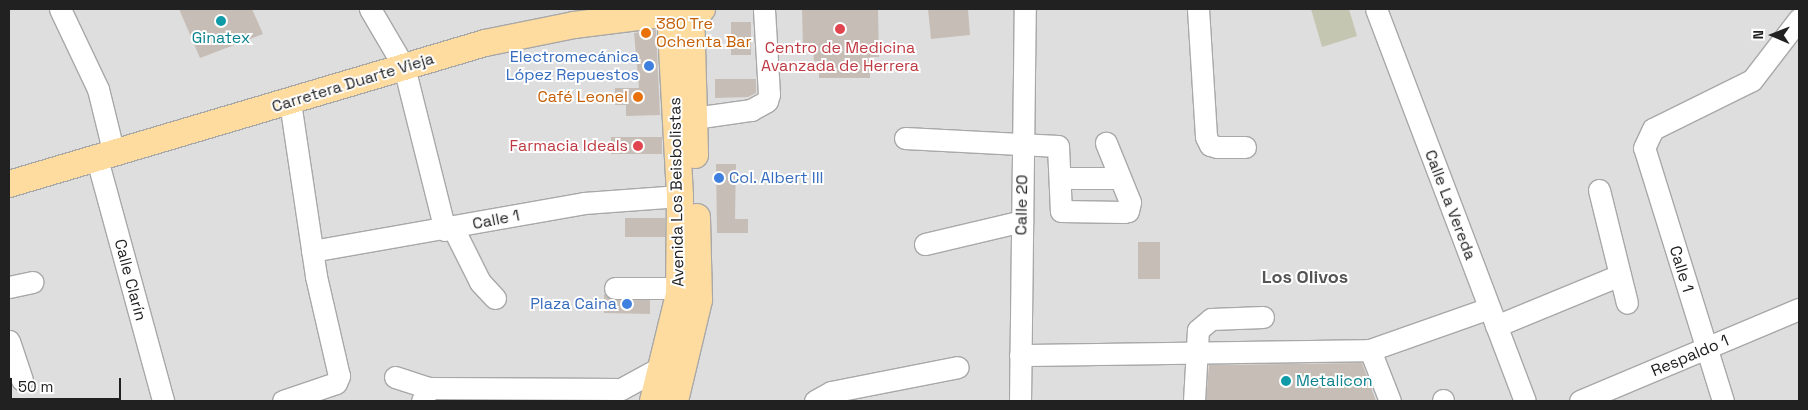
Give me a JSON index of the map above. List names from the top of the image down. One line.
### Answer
{"streets":{"main road":["Carretera Duarte Vieja","Avenida Los Beisbolistas"],"street":["Calle 20","Calle La Vereda","Calle 1","Calle Clarín","Respaldo 1"]},"crossings":[["Carretera Duarte Vieja","Avenida Los Beisbolistas"],["Carretera Duarte Vieja","Calle Clarín"],["Avenida Los Beisbolistas","Calle 1"],["Calle 1","Respaldo 1"]],"districts":["Los Olivos"],"places":["Ginatex","Centro de Medicina Avanzada de Herrera","380 Tre Ochenta Bar","Electromecánica López Repuestos","Café Leonel","Farmacia Ideals","Col. Albert III","Plaza Caina","Metalicon"],"scale_bar":"50 m","north":"left"}
